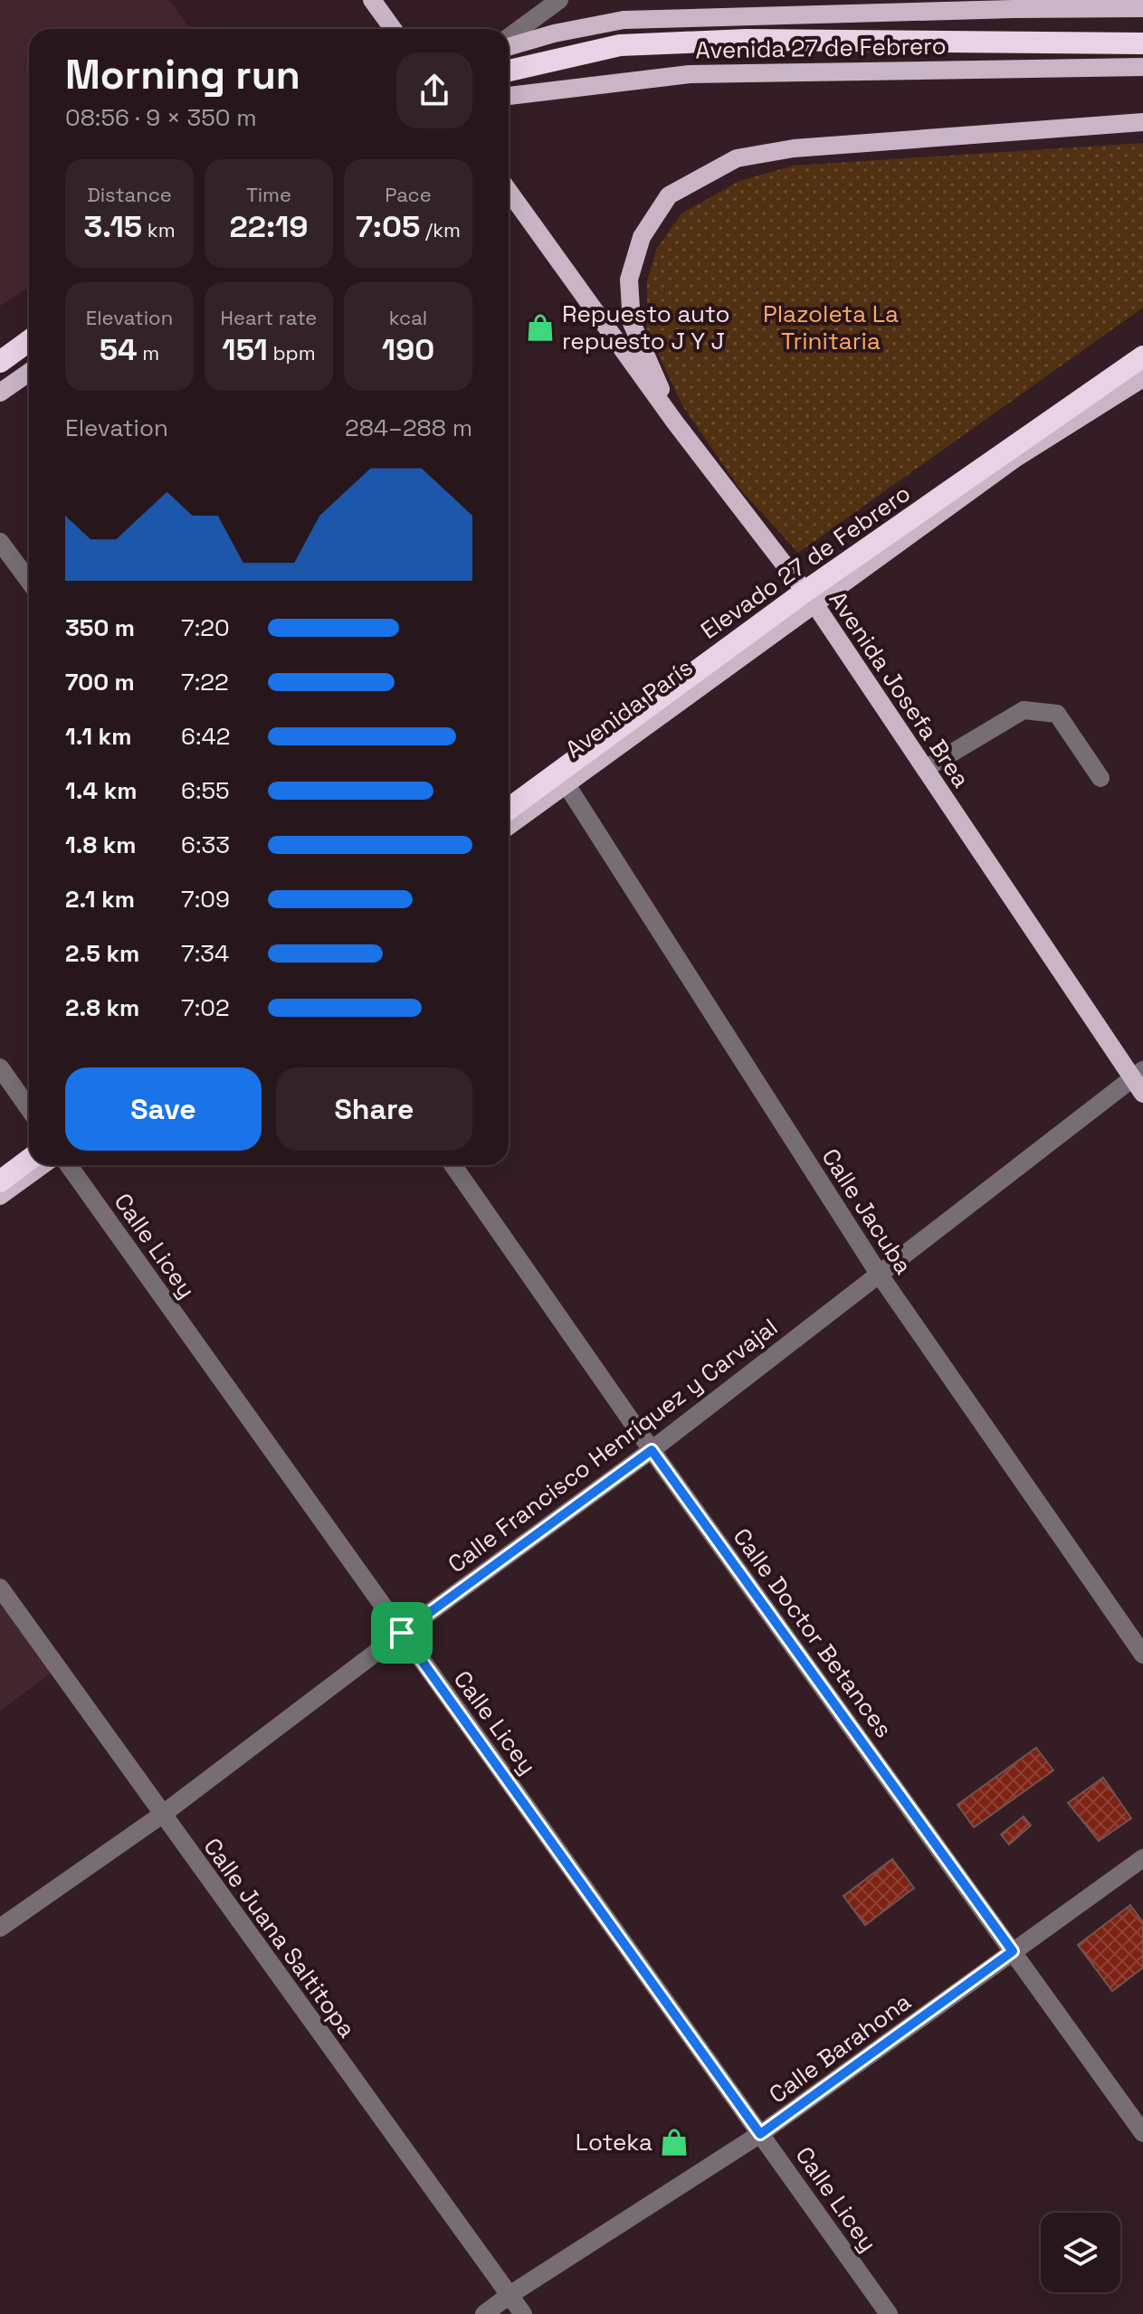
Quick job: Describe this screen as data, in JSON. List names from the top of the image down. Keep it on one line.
{"streets":{"highway":["Elevado 27 de Febrero"],"main road":["Avenida 27 de Febrero","Avenida Josefa Brea","Avenida París"],"street":["Calle Jacuba","Calle Licey","Calle Francisco Henríquez y Carvajal","Calle Doctor Betances","Calle Juana Saltitopa","Calle Barahona"]},"crossings":[["Avenida Josefa Brea","Avenida París"],["Avenida Josefa Brea","Calle Francisco Henríquez y Carvajal"],["Avenida París","Calle Jacuba"],["Calle Jacuba","Calle Francisco Henríquez y Carvajal"],["Calle Licey","Calle Francisco Henríquez y Carvajal"],["Calle Licey","Calle Barahona"],["Calle Francisco Henríquez y Carvajal","Calle Doctor Betances"],["Calle Francisco Henríquez y Carvajal","Calle Juana Saltitopa"],["Calle Doctor Betances","Calle Barahona"],["Calle Juana Saltitopa","Calle Barahona"]],"parks":["Plazoleta La Trinitaria"],"places":{"shop":["Repuesto auto repuesto J Y J","Loteka"]},"page":{"heading":["Morning run","08:56 · 9 × 350 m"],"stats":[["Distance","3.15 km"],["Time","22:19"],["Pace","7:05 /km"],["Elevation","54 m"],["Heart rate","151 bpm"],["kcal","190"]],"chart":["Elevation","284–288 m"],"list":[{"name":"350 m","note":"7:20"},{"name":"700 m","note":"7:22"},{"name":"1.1 km","note":"6:42"},{"name":"1.4 km","note":"6:55"},{"name":"1.8 km","note":"6:33"},{"name":"2.1 km","note":"7:09"},{"name":"2.5 km","note":"7:34"},{"name":"2.8 km","note":"7:02"}],"buttons":["Save","Share"]}}
